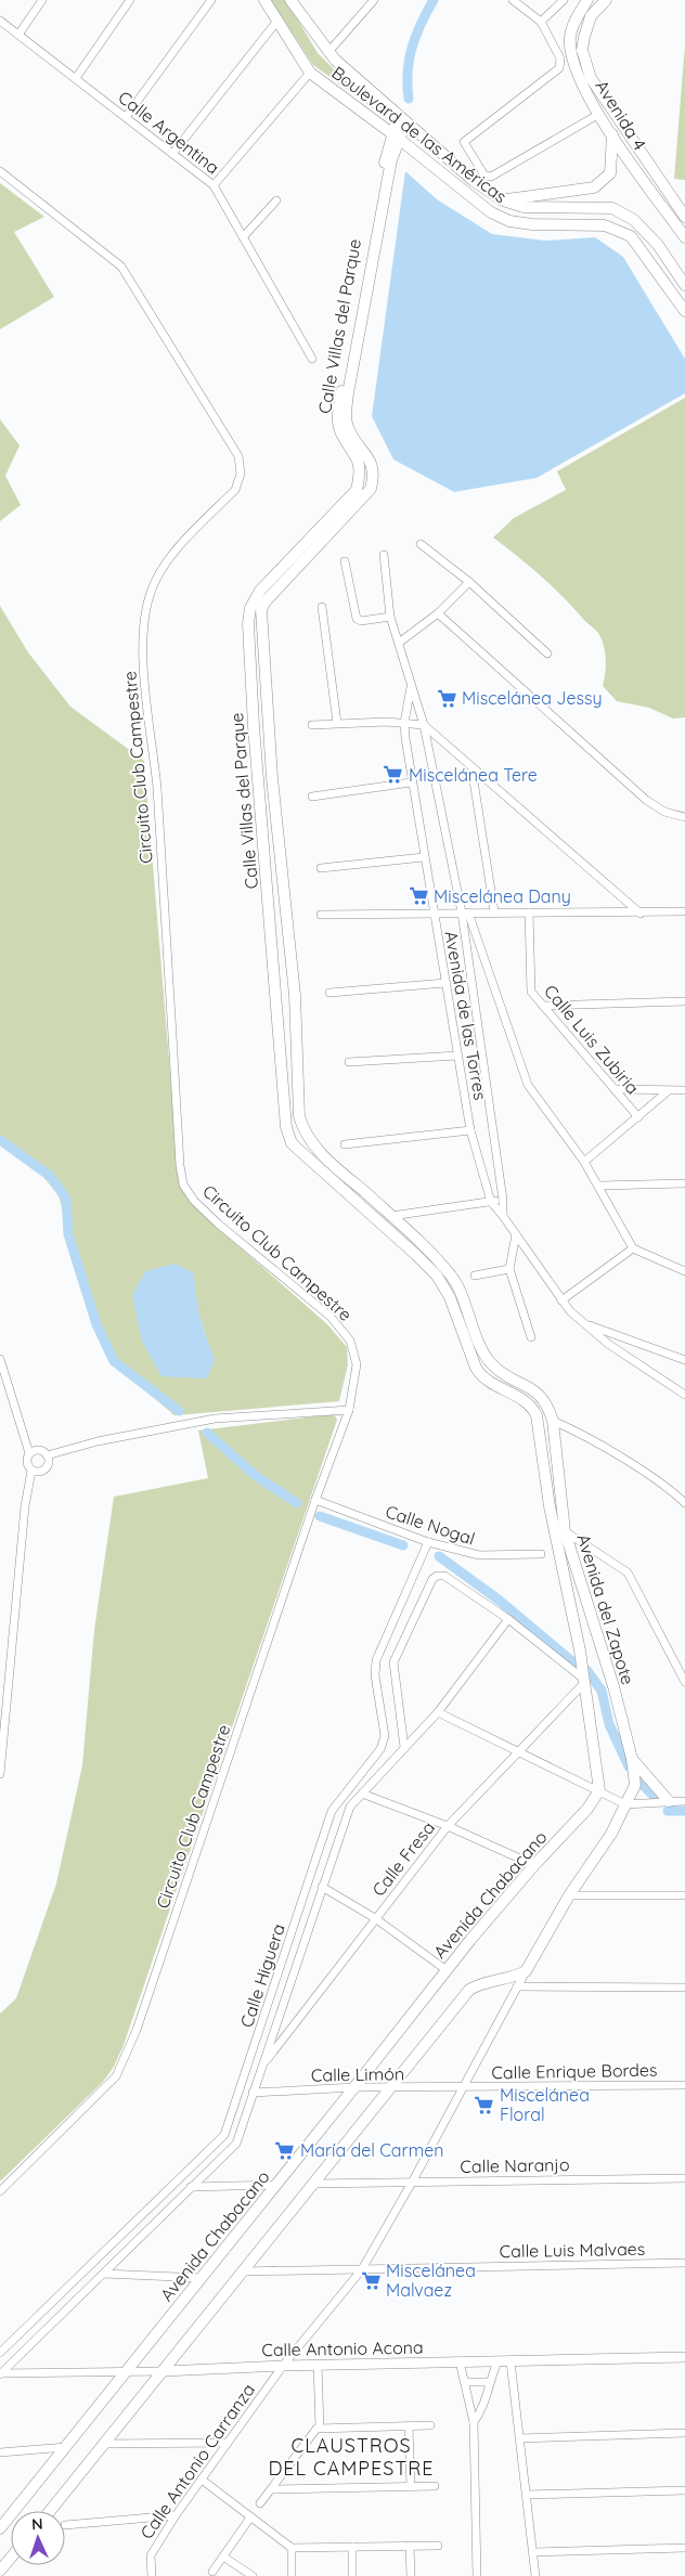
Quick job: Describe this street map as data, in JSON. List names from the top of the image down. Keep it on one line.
{"streets":{"main road":["Avenida 4","Boulevard de las Américas","Calle Villas del Parque","Avenida del Zapote","Avenida Chabacano"],"street":["Calle Argentina","Circuito Club Campestre","Avenida de las Torres","Calle Luis Zubiria","Calle Nogal","Calle Fresa","Calle Higuera","Calle Enrique Bordes","Calle Limón","Calle Naranjo","Calle Luis Malvaes","Calle Antonio Acona","Calle Antonio Carranza"]},"crossings":[["Boulevard de las Américas","Calle Villas del Parque"],["Calle Villas del Parque","Avenida del Zapote"],["Circuito Club Campestre","Calle Nogal"],["Calle Nogal","Calle Higuera"],["Avenida del Zapote","Calle Fresa"],["Avenida del Zapote","Avenida Chabacano"],["Calle Fresa","Calle Higuera"],["Avenida Chabacano","Calle Limón"],["Avenida Chabacano","Calle Antonio Acona"],["Calle Higuera","Calle Limón"],["Calle Higuera","Calle Antonio Acona"],["Calle Enrique Bordes","Calle Limón"],["Calle Enrique Bordes","Calle Antonio Carranza"],["Calle Limón","Calle Antonio Carranza"],["Calle Naranjo","Calle Antonio Carranza"],["Calle Luis Malvaes","Calle Antonio Carranza"],["Calle Antonio Acona","Calle Antonio Carranza"]],"districts":["CLAUSTROS DEL CAMPESTRE"],"places":{"supermarket":["Miscelánea Jessy","Miscelánea Tere","Miscelánea Dany","Miscelánea Floral","María del Carmen","Miscelánea Malvaez"]},"north":"top"}
